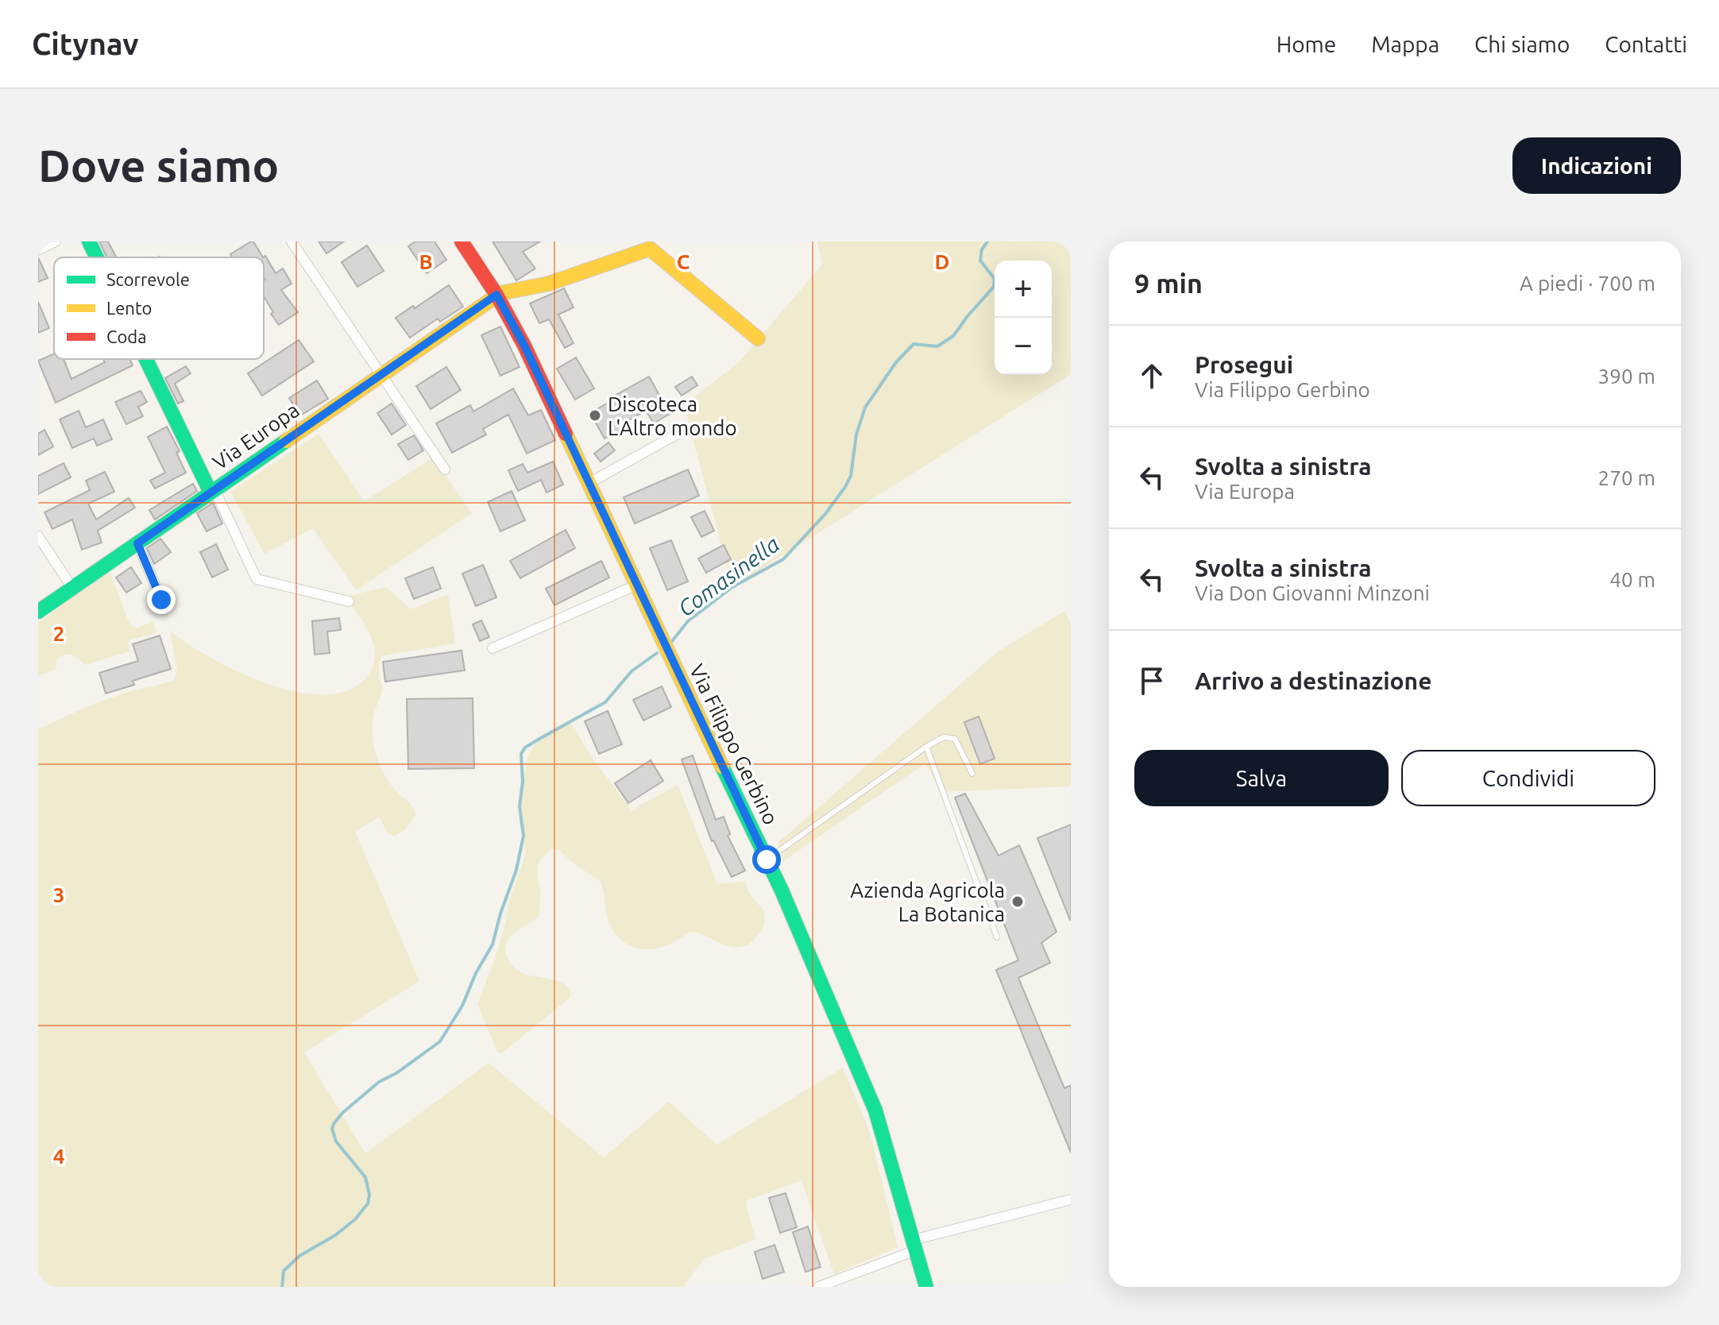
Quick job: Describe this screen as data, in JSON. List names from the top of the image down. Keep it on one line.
{"streets":{"street":["Via Europa","Via Filippo Gerbino"]},"crossings":[["Via Europa","Via Filippo Gerbino"]],"water":["Comasinella"],"places":["Discoteca L'Altro mondo","Azienda Agricola La Botanica"],"legend":["Scorrevole","Lento","Coda"],"page":{"header":"Citynav","nav":["Home","Mappa","Chi siamo","Contatti"],"buttons":["Indicazioni",["Salva","Condividi"]],"title":"Dove siamo","heading":["9 min","A piedi · 700 m"],"map_buttons":["+","−"],"list":[["Prosegui","Via Filippo Gerbino","390 m"],["Svolta a sinistra","Via Europa","270 m"],["Svolta a sinistra","Via Don Giovanni Minzoni","40 m"],"Arrivo a destinazione"]},"grid":{"columns":["B","C","D"],"rows":["2","3","4"]}}
